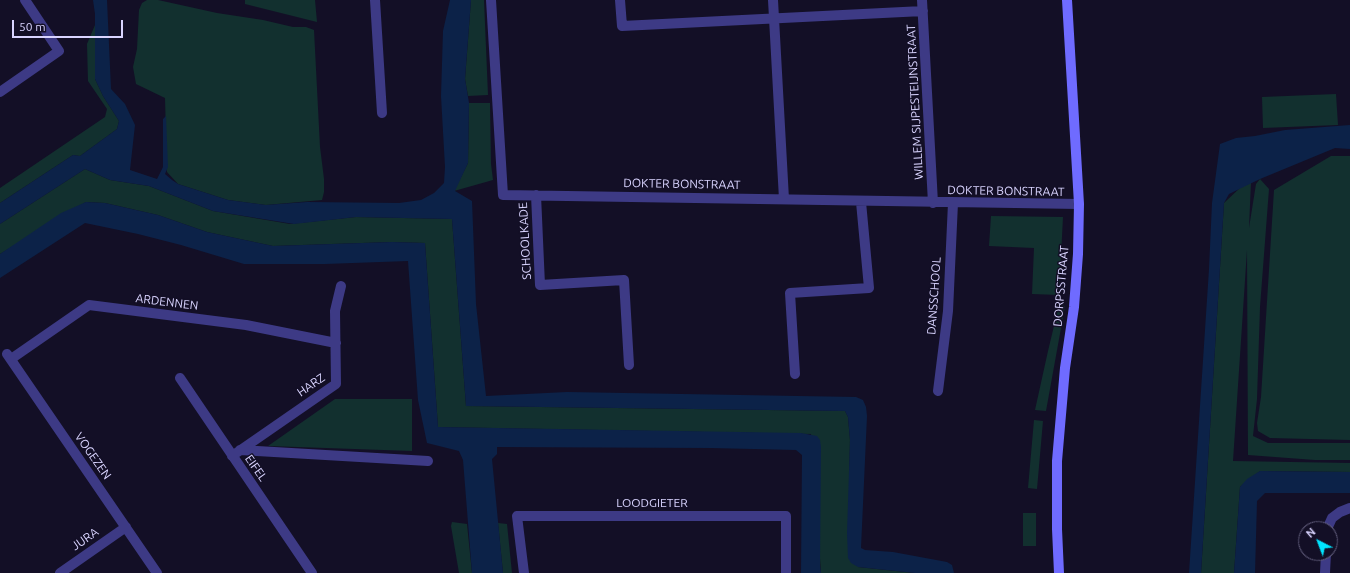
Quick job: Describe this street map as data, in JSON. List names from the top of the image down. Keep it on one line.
{"streets":{"street":["WILLEM SIJPESTEIJNSTRAAT","DOKTER BONSTRAAT","SCHOOLKADE","DORPSSTRAAT","DANSSCHOOL","ARDENNEN","HARZ","VOGEZEN","EIFEL","LOODGIETER","JURA"]},"crossings":[["WILLEM SIJPESTEIJNSTRAAT","DOKTER BONSTRAAT"],["DOKTER BONSTRAAT","SCHOOLKADE"],["DOKTER BONSTRAAT","DORPSSTRAAT"],["DOKTER BONSTRAAT","DANSSCHOOL"],["ARDENNEN","HARZ"],["ARDENNEN","VOGEZEN"],["HARZ","EIFEL"],["VOGEZEN","JURA"]],"scale_bar":"50 m","north":"top left"}
